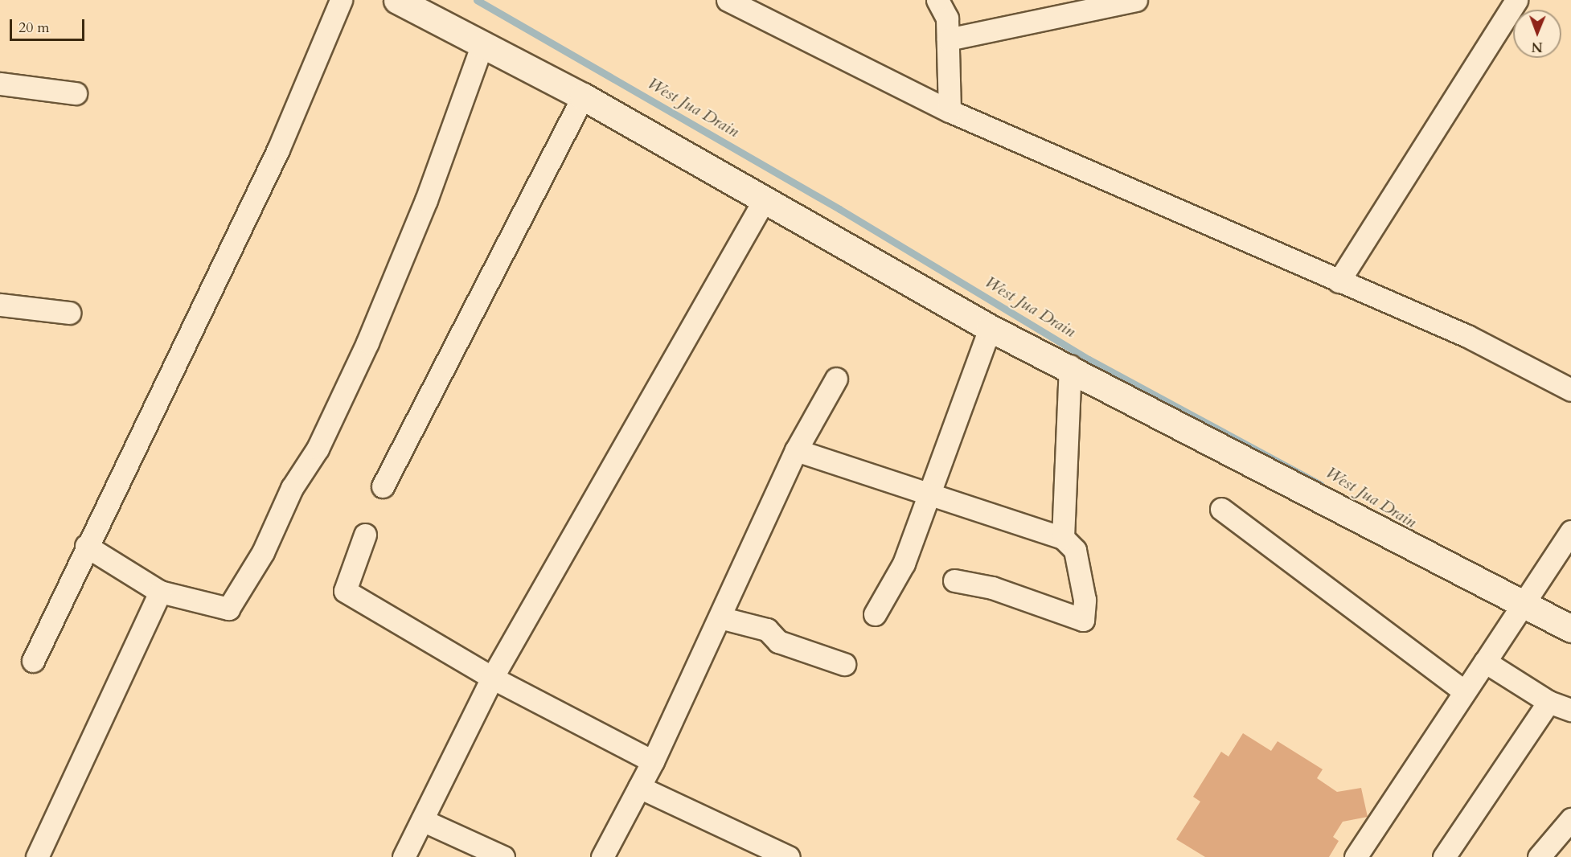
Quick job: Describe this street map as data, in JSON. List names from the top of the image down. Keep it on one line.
{"water":["West Jua Drain"],"scale_bar":"20 m","north":"bottom"}
